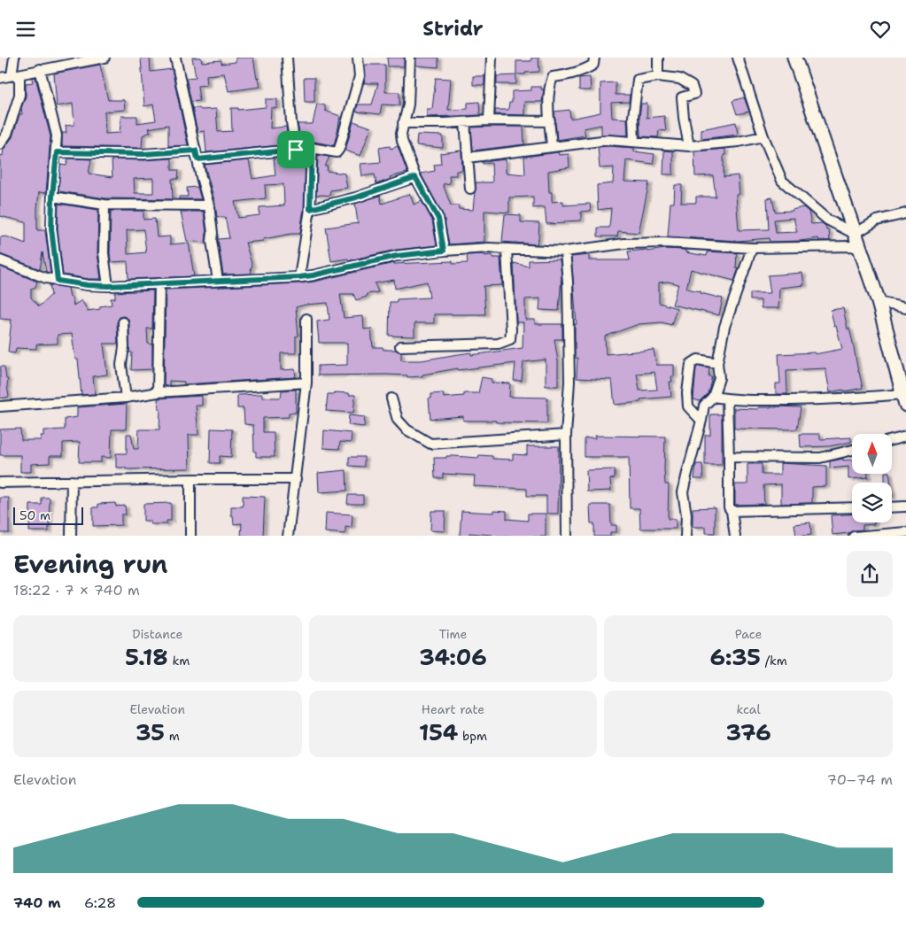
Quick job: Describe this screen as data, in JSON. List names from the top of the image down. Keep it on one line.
{"scale_bar":"50 m","north":"top","page":{"header":"Stridr","scale":"50 m","heading":["Evening run","18:22 · 7 × 740 m"],"stats":[["Distance","5.18 km"],["Time","34:06"],["Pace","6:35 /km"],["Elevation","35 m"],["Heart rate","154 bpm"],["kcal","376"]],"chart":["Elevation","70–74 m"],"list":[{"name":"740 m","note":"6:28"}]}}
